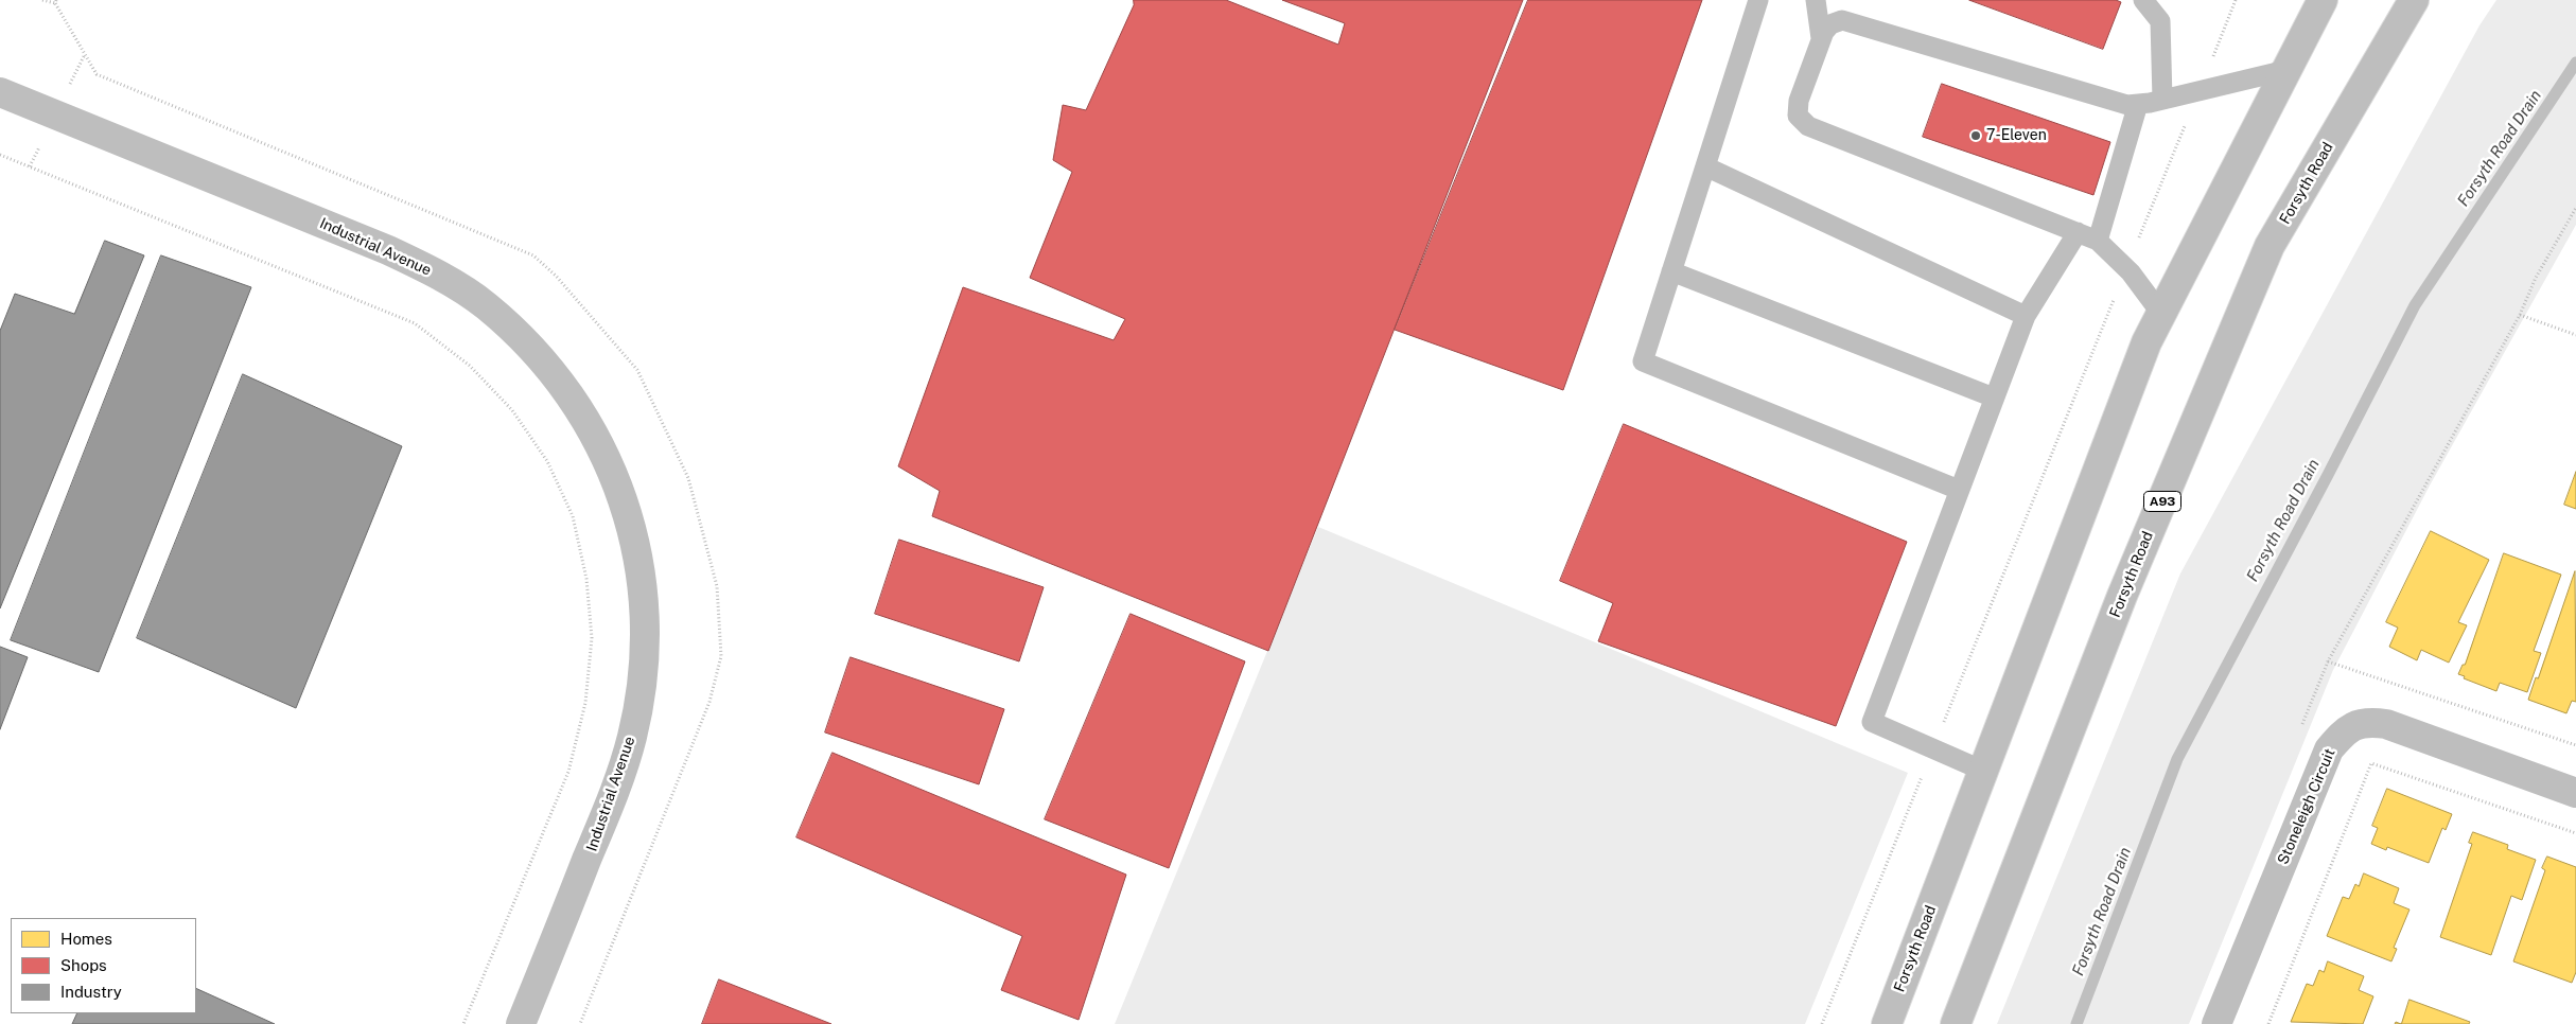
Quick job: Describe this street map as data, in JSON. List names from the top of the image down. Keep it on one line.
{"streets":{"main road":["Forsyth Road","Industrial Avenue","A93","Stoneleigh Circuit"]},"water":["Forsyth Road Drain"],"places":["7-Eleven"],"legend":["Homes","Shops","Industry"]}
